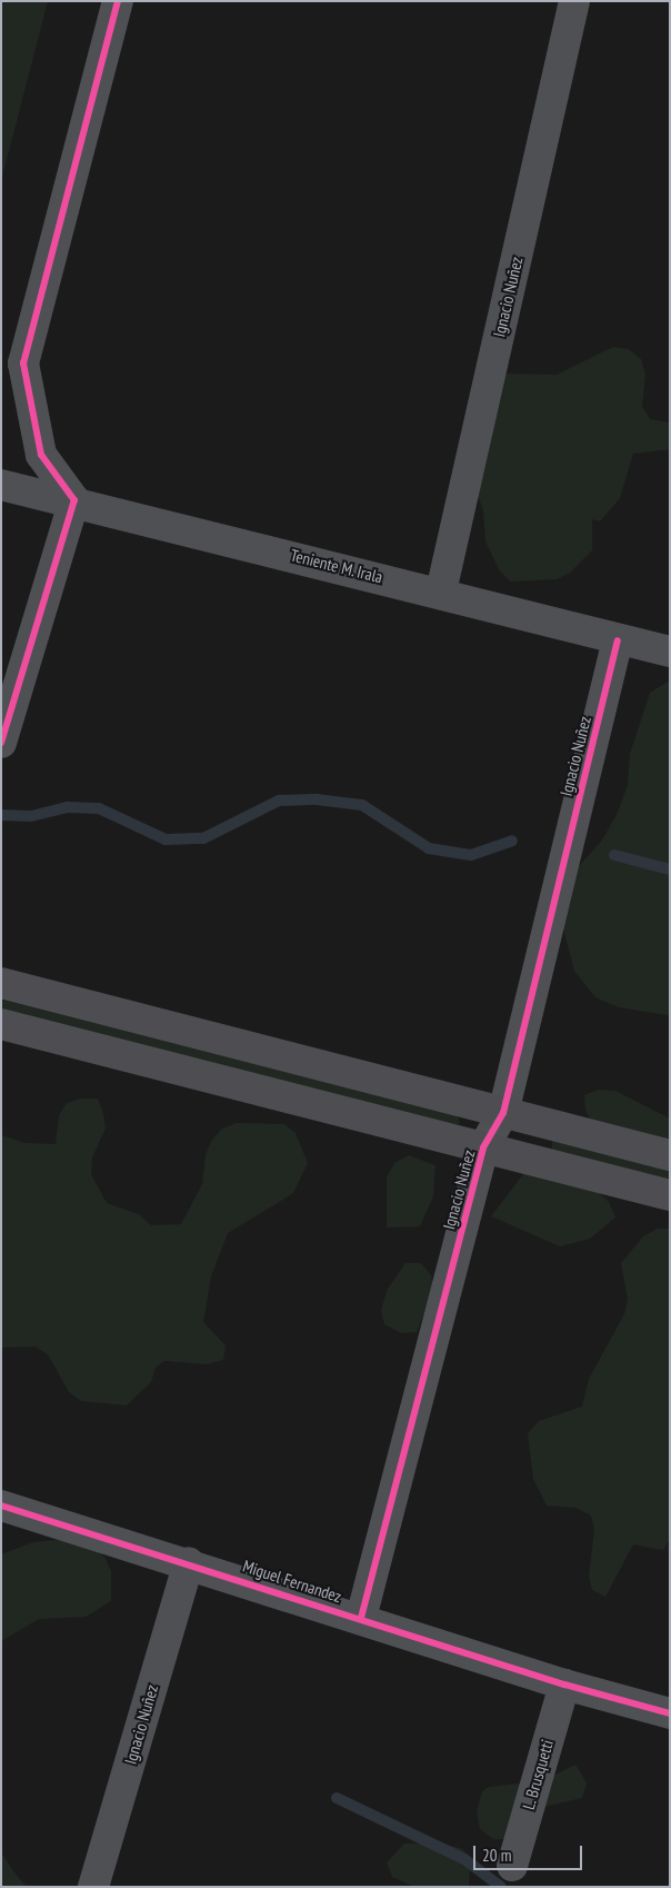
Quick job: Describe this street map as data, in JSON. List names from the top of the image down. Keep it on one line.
{"streets":{"street":["Ignacio Nuñez","Teniente M. Irala","Miguel Fernandez","L. Brusquetti"]},"crossings":[["Ignacio Nuñez","Teniente M. Irala"],["Ignacio Nuñez","Miguel Fernandez"],["Miguel Fernandez","L. Brusquetti"]],"scale_bar":"20 m"}
